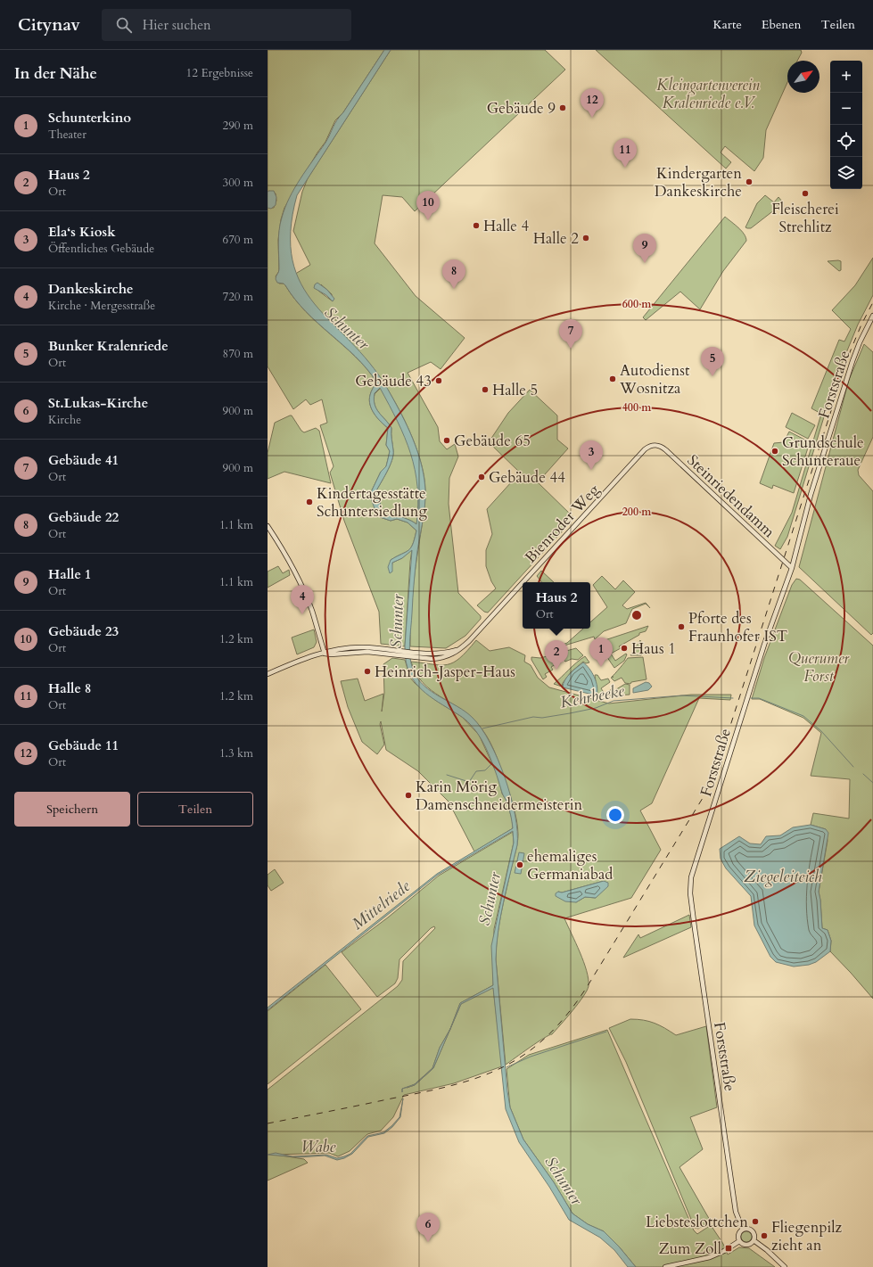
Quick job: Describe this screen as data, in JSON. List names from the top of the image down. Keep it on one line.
{"streets":{"main road":["Forststraße","Steinriedendamm","Bienroder Weg"]},"crossings":[["Forststraße","Steinriedendamm"],["Steinriedendamm","Bienroder Weg"]],"water":["Schunter","Kehrbeeke","Ziegeleiteich","Mittelriede","Wabe"],"parks":["Kleingartenverein Kralenriede e.V.","Querumer Forst"],"places":{"other":["Gebäude 9","Kindergarten Dankeskirche","Fleischerei Strehlitz","Halle 4","Halle 2","Autodienst Wosnitza","Gebäude 43","Halle 5","Gebäude 65","Grundschule Schunteraue","Gebäude 44","Kindertagesstätte Schuntersiedlung","Pforte des Fraunhofer IST","Haus 1","Heinrich-Jasper-Haus","Karin Mörig Damenschneidermeisterin","ehemaliges Germaniabad","Liebsteslottchen","Fliegenpilz zieht an"],"transit":["Zum Zoll"]},"north":"top right","page":{"header":"Citynav","search":"Hier suchen","nav":["Karte","Ebenen","Teilen"],"heading":["In der Nähe","12 Ergebnisse"],"map_buttons":["+","−"],"pins":["12","11","10","9","8","7","5","3","4","1","2","6"],"list":[{"mark":"1","name":"Schunterkino","note":"Theater","value":"290 m"},{"mark":"2","name":"Haus 2","note":"Ort","value":"300 m"},{"mark":"3","name":"Ela‘s Kiosk","note":"Öffentliches Gebäude","value":"670 m"},{"mark":"4","name":"Dankeskirche","note":"Kirche · Mergesstraße","value":"720 m"},{"mark":"5","name":"Bunker Kralenriede","note":"Ort","value":"870 m"},{"mark":"6","name":"St.Lukas-Kirche","note":"Kirche","value":"900 m"},{"mark":"7","name":"Gebäude 41","note":"Ort","value":"900 m"},{"mark":"8","name":"Gebäude 22","note":"Ort","value":"1.1 km"},{"mark":"9","name":"Halle 1","note":"Ort","value":"1.1 km"},{"mark":"10","name":"Gebäude 23","note":"Ort","value":"1.2 km"},{"mark":"11","name":"Halle 8","note":"Ort","value":"1.2 km"},{"mark":"12","name":"Gebäude 11","note":"Ort","value":"1.3 km"}],"popup":["Haus 2","Ort"],"buttons":["Speichern","Teilen"]},"rings":["600 m","400 m","200 m"]}
